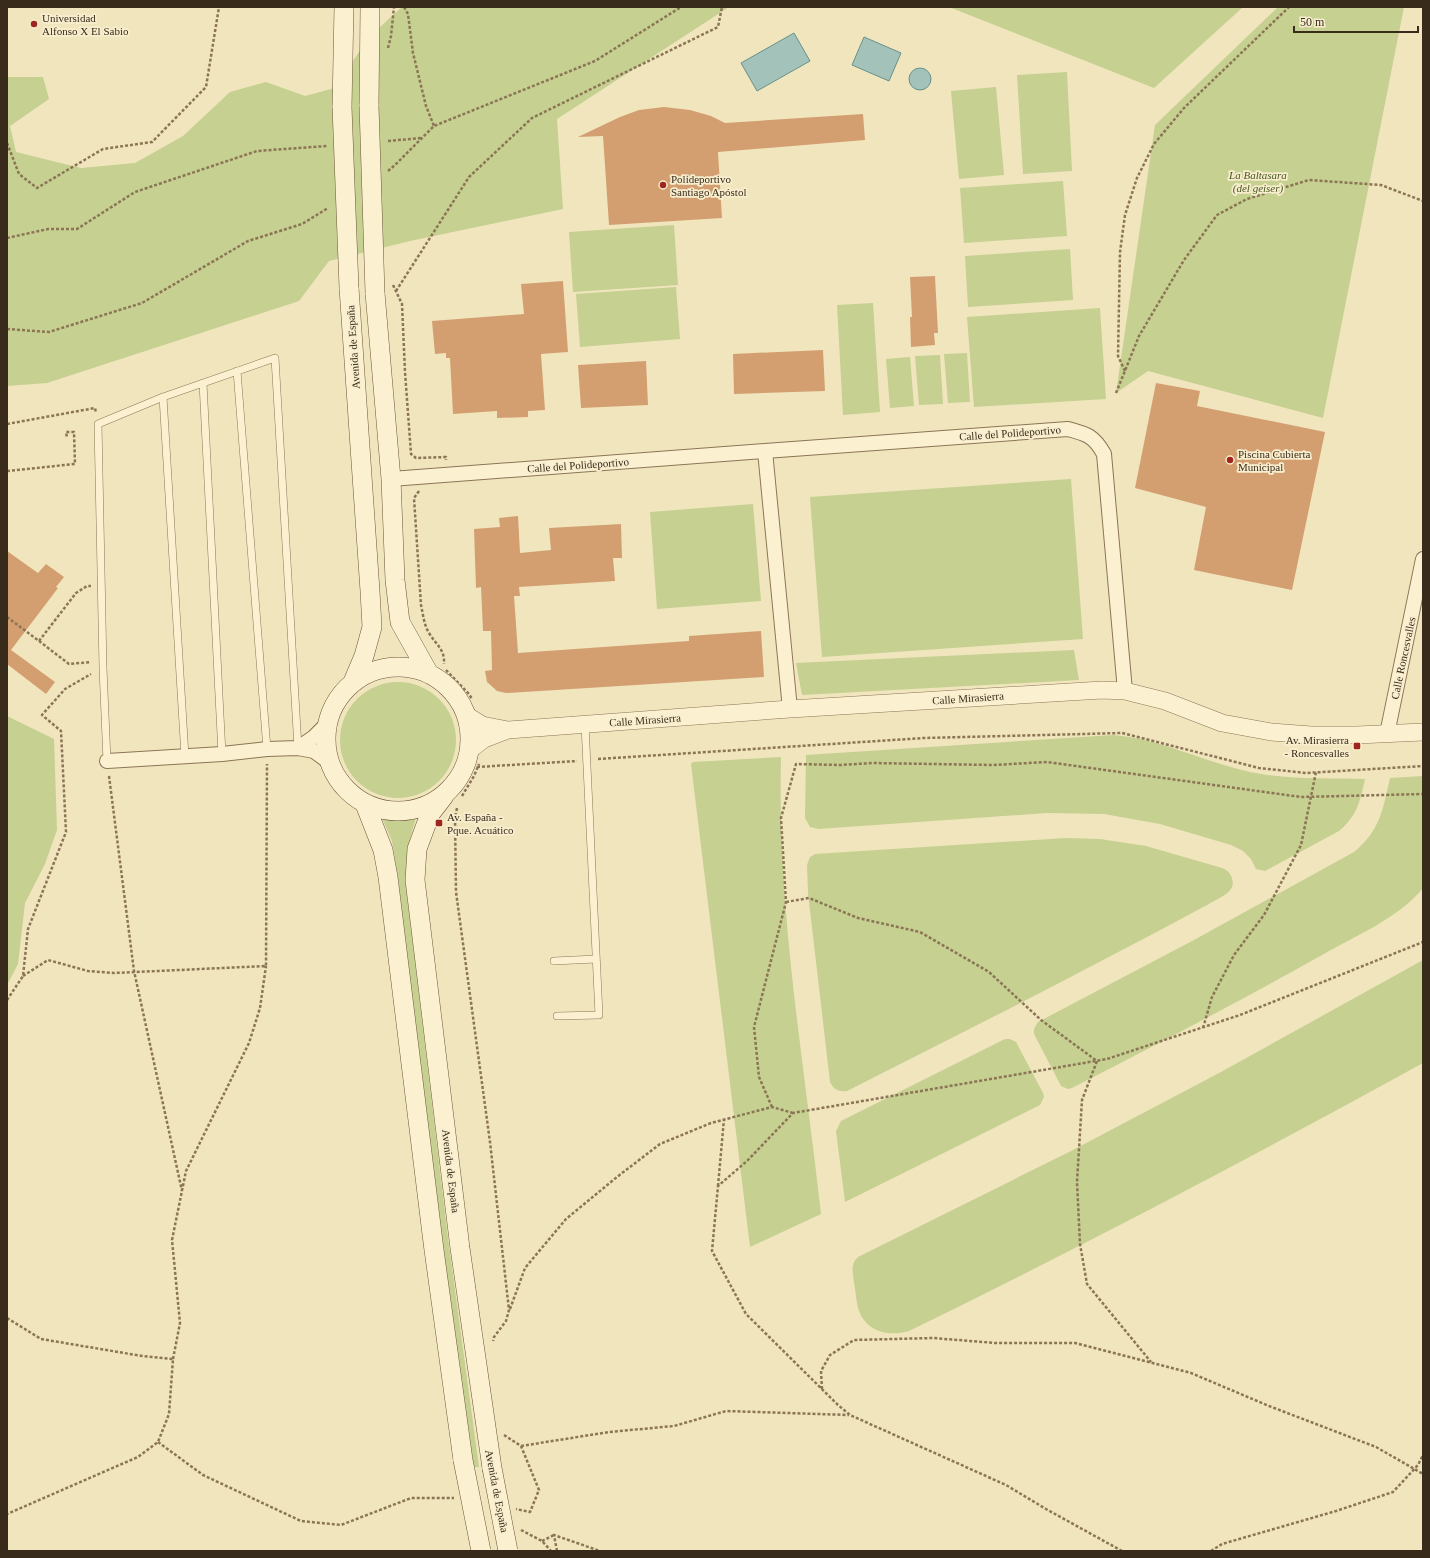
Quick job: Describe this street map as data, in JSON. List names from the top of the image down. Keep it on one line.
{"streets":{"main road":["Avenida de España"],"street":["Calle del Polideportivo","Calle Roncesvalles","Calle Mirasierra"]},"crossings":[["Avenida de España","Calle Mirasierra"],["Calle del Polideportivo","Calle Mirasierra"],["Calle Roncesvalles","Calle Mirasierra"]],"parks":["La Baltasara (del geiser)"],"places":{"other":["Universidad Alfonso X El Sabio","Polideportivo Santiago Apóstol","Piscina Cubierta Municipal"],"transit":["Av. Mirasierra - Roncesvalles","Av. España - Pque. Acuático"]},"scale_bar":"50 m"}
